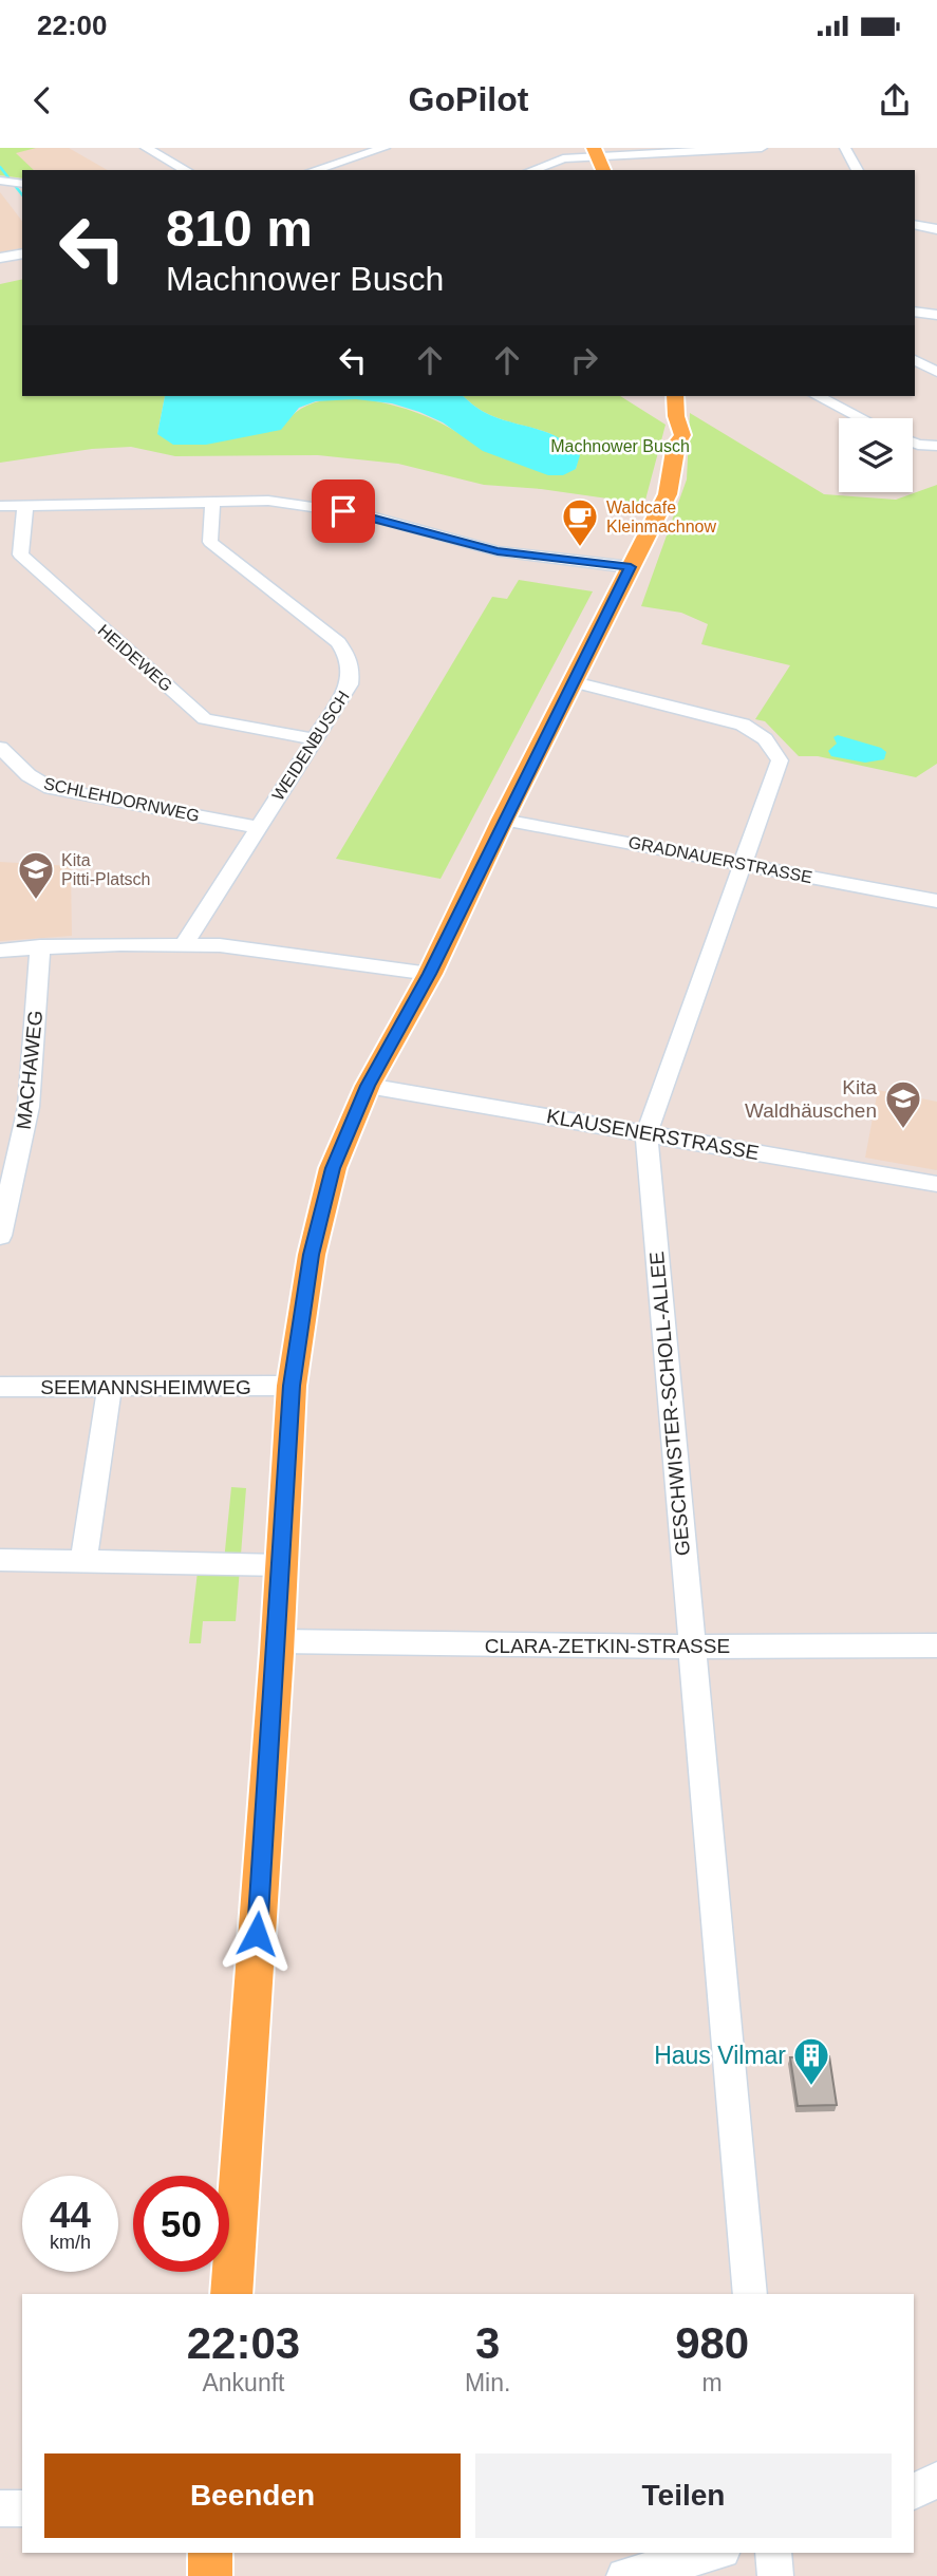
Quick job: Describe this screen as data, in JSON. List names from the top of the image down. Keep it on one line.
{"streets":{"street":["HEIDEWEG","WEIDENBUSCH","SCHLEHDORNWEG","GRADNAUERSTRASSE","MACHAWEG","KLAUSENERSTRASSE","SEEMANNSHEIMWEG","GESCHWISTER-SCHOLL-ALLEE","CLARA-ZETKIN-STRASSE"]},"crossings":[["HEIDEWEG","WEIDENBUSCH"],["WEIDENBUSCH","SCHLEHDORNWEG"],["GRADNAUERSTRASSE","GESCHWISTER-SCHOLL-ALLEE"],["KLAUSENERSTRASSE","GESCHWISTER-SCHOLL-ALLEE"],["GESCHWISTER-SCHOLL-ALLEE","CLARA-ZETKIN-STRASSE"]],"parks":["Machnower Busch"],"places":{"cafe":["Waldcafe Kleinmachnow"],"school or university":["Kita Pitti-Platsch","Kita Waldhäuschen"],"building":["Haus Vilmar"]},"page":{"status":"22:00","header":"GoPilot","turn":["810 m","Machnower Busch"],"speed":"44 km/h","limit":"50","eta":["22:03","Ankunft","3","Min.","980","m"],"buttons":["Beenden","Teilen"]}}
